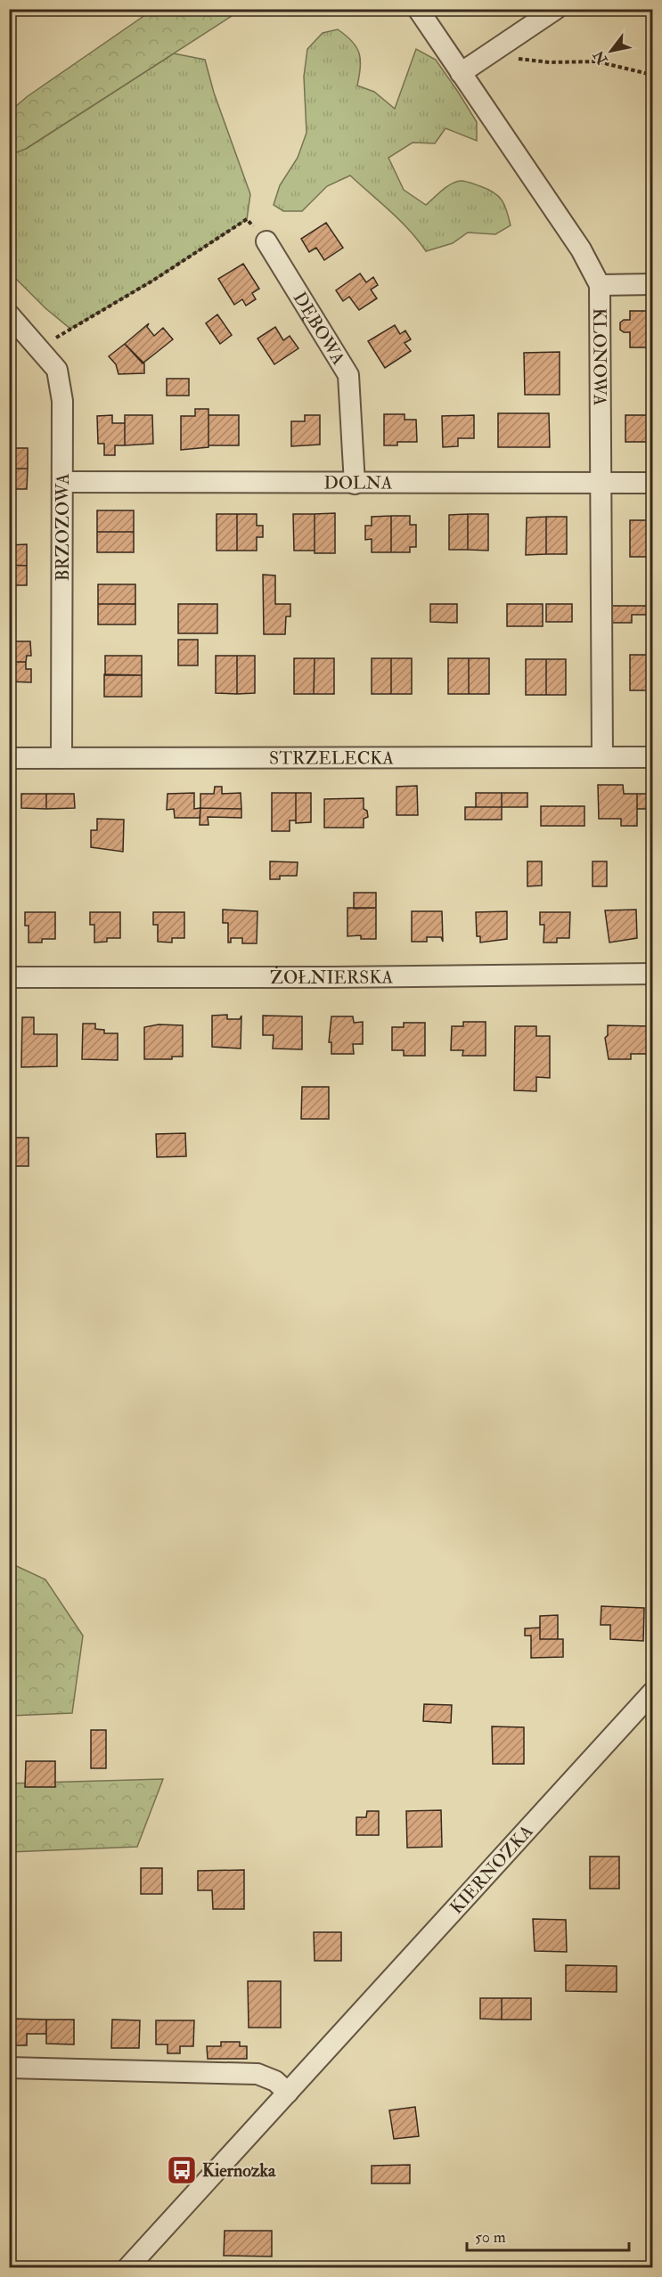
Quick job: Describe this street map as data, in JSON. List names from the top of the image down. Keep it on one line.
{"streets":{"street":["DĘBOWA","KLONOWA","DOLNA","BRZOZOWA","STRZELECKA","ŻOŁNIERSKA","KIERNOZKA"]},"crossings":[["DĘBOWA","DOLNA"],["KLONOWA","DOLNA"],["KLONOWA","STRZELECKA"],["DOLNA","BRZOZOWA"],["BRZOZOWA","STRZELECKA"]],"places":{"bus stop":["Kiernozka"]},"scale_bar":"50 m","north":"bottom left"}
